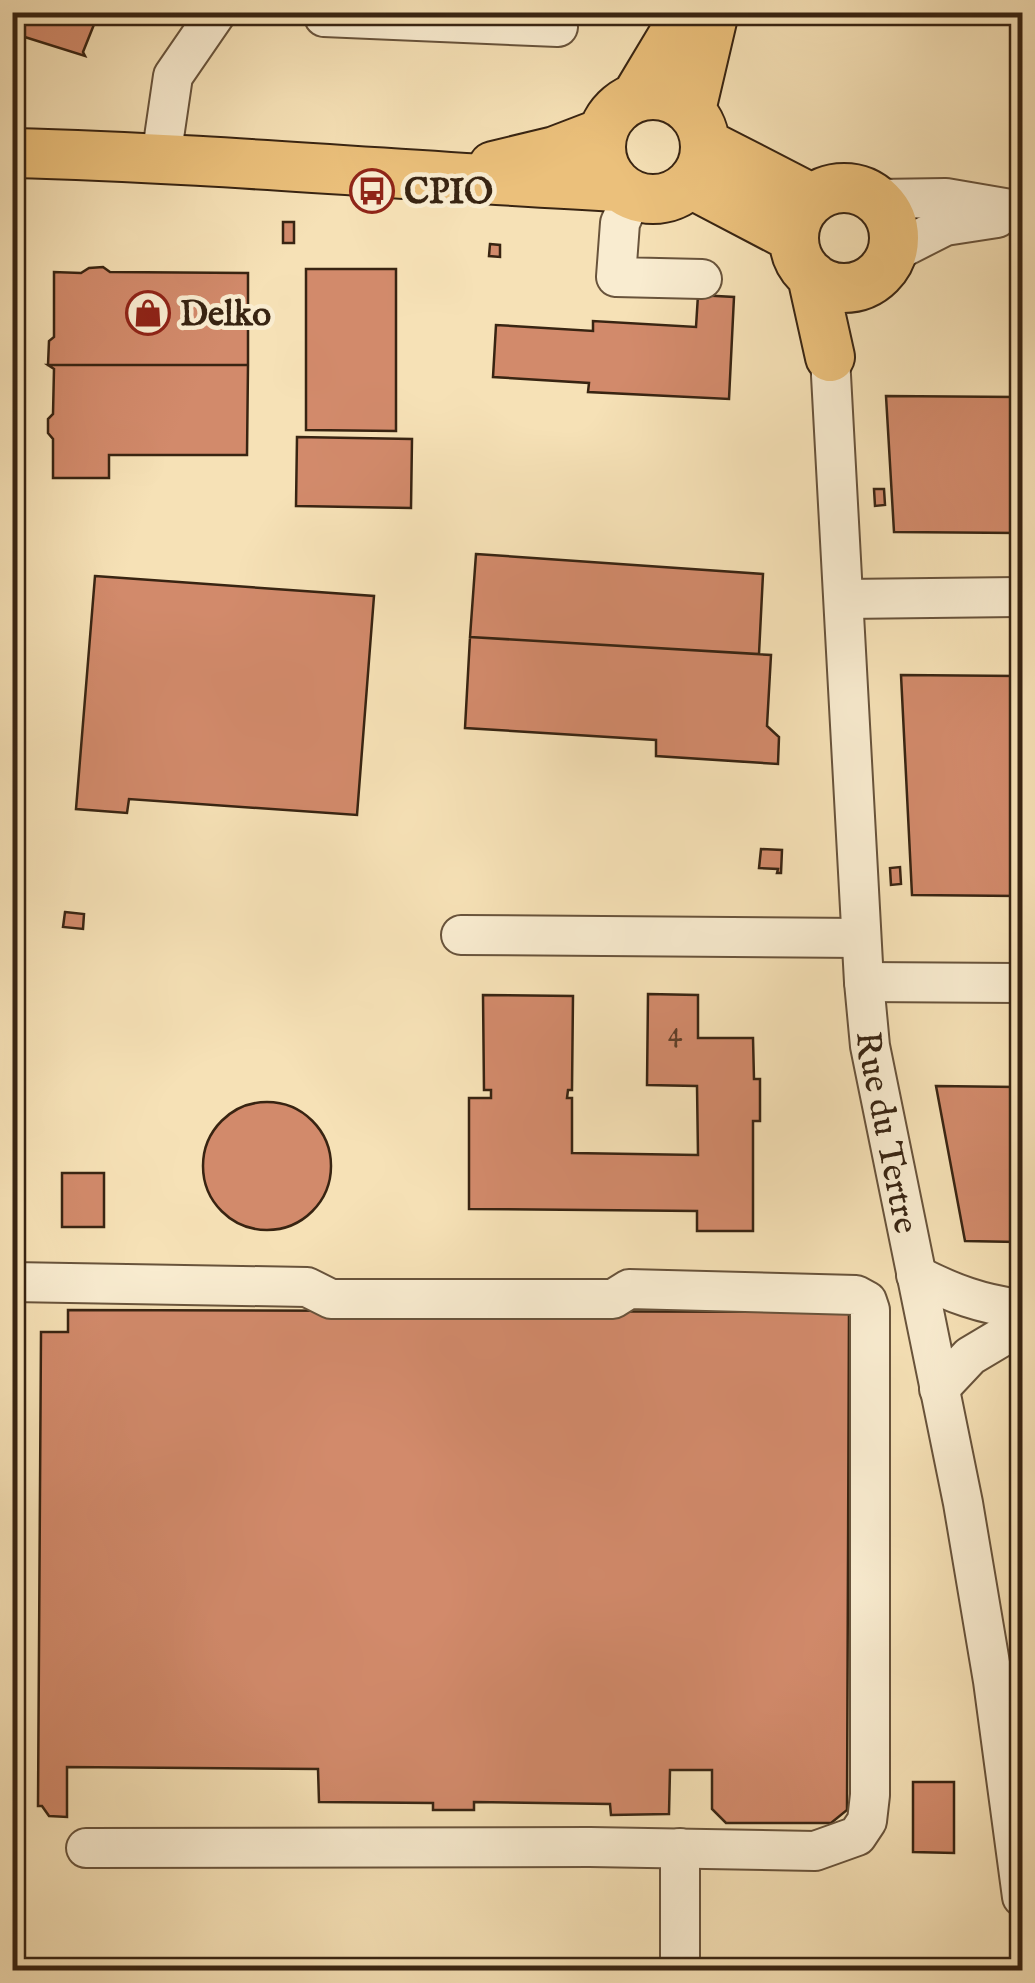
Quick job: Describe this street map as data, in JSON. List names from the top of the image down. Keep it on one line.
{"streets":{"street":["Rue du Tertre"]},"places":{"bus stop":["CPIO"],"shop":["Delko"]},"house_numbers":["4"]}
